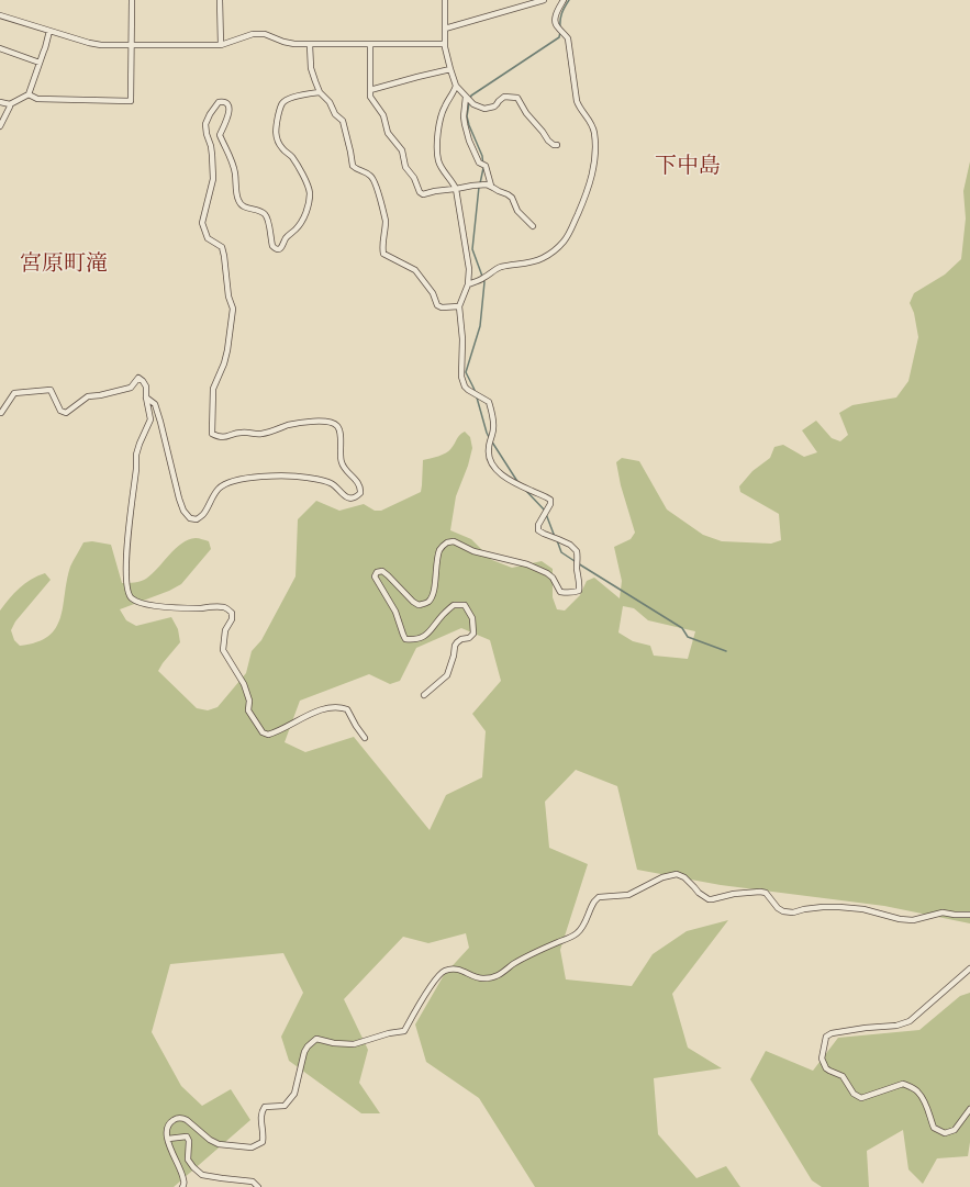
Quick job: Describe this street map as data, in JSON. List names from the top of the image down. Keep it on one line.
{"districts":["下中島","宮原町滝"]}
